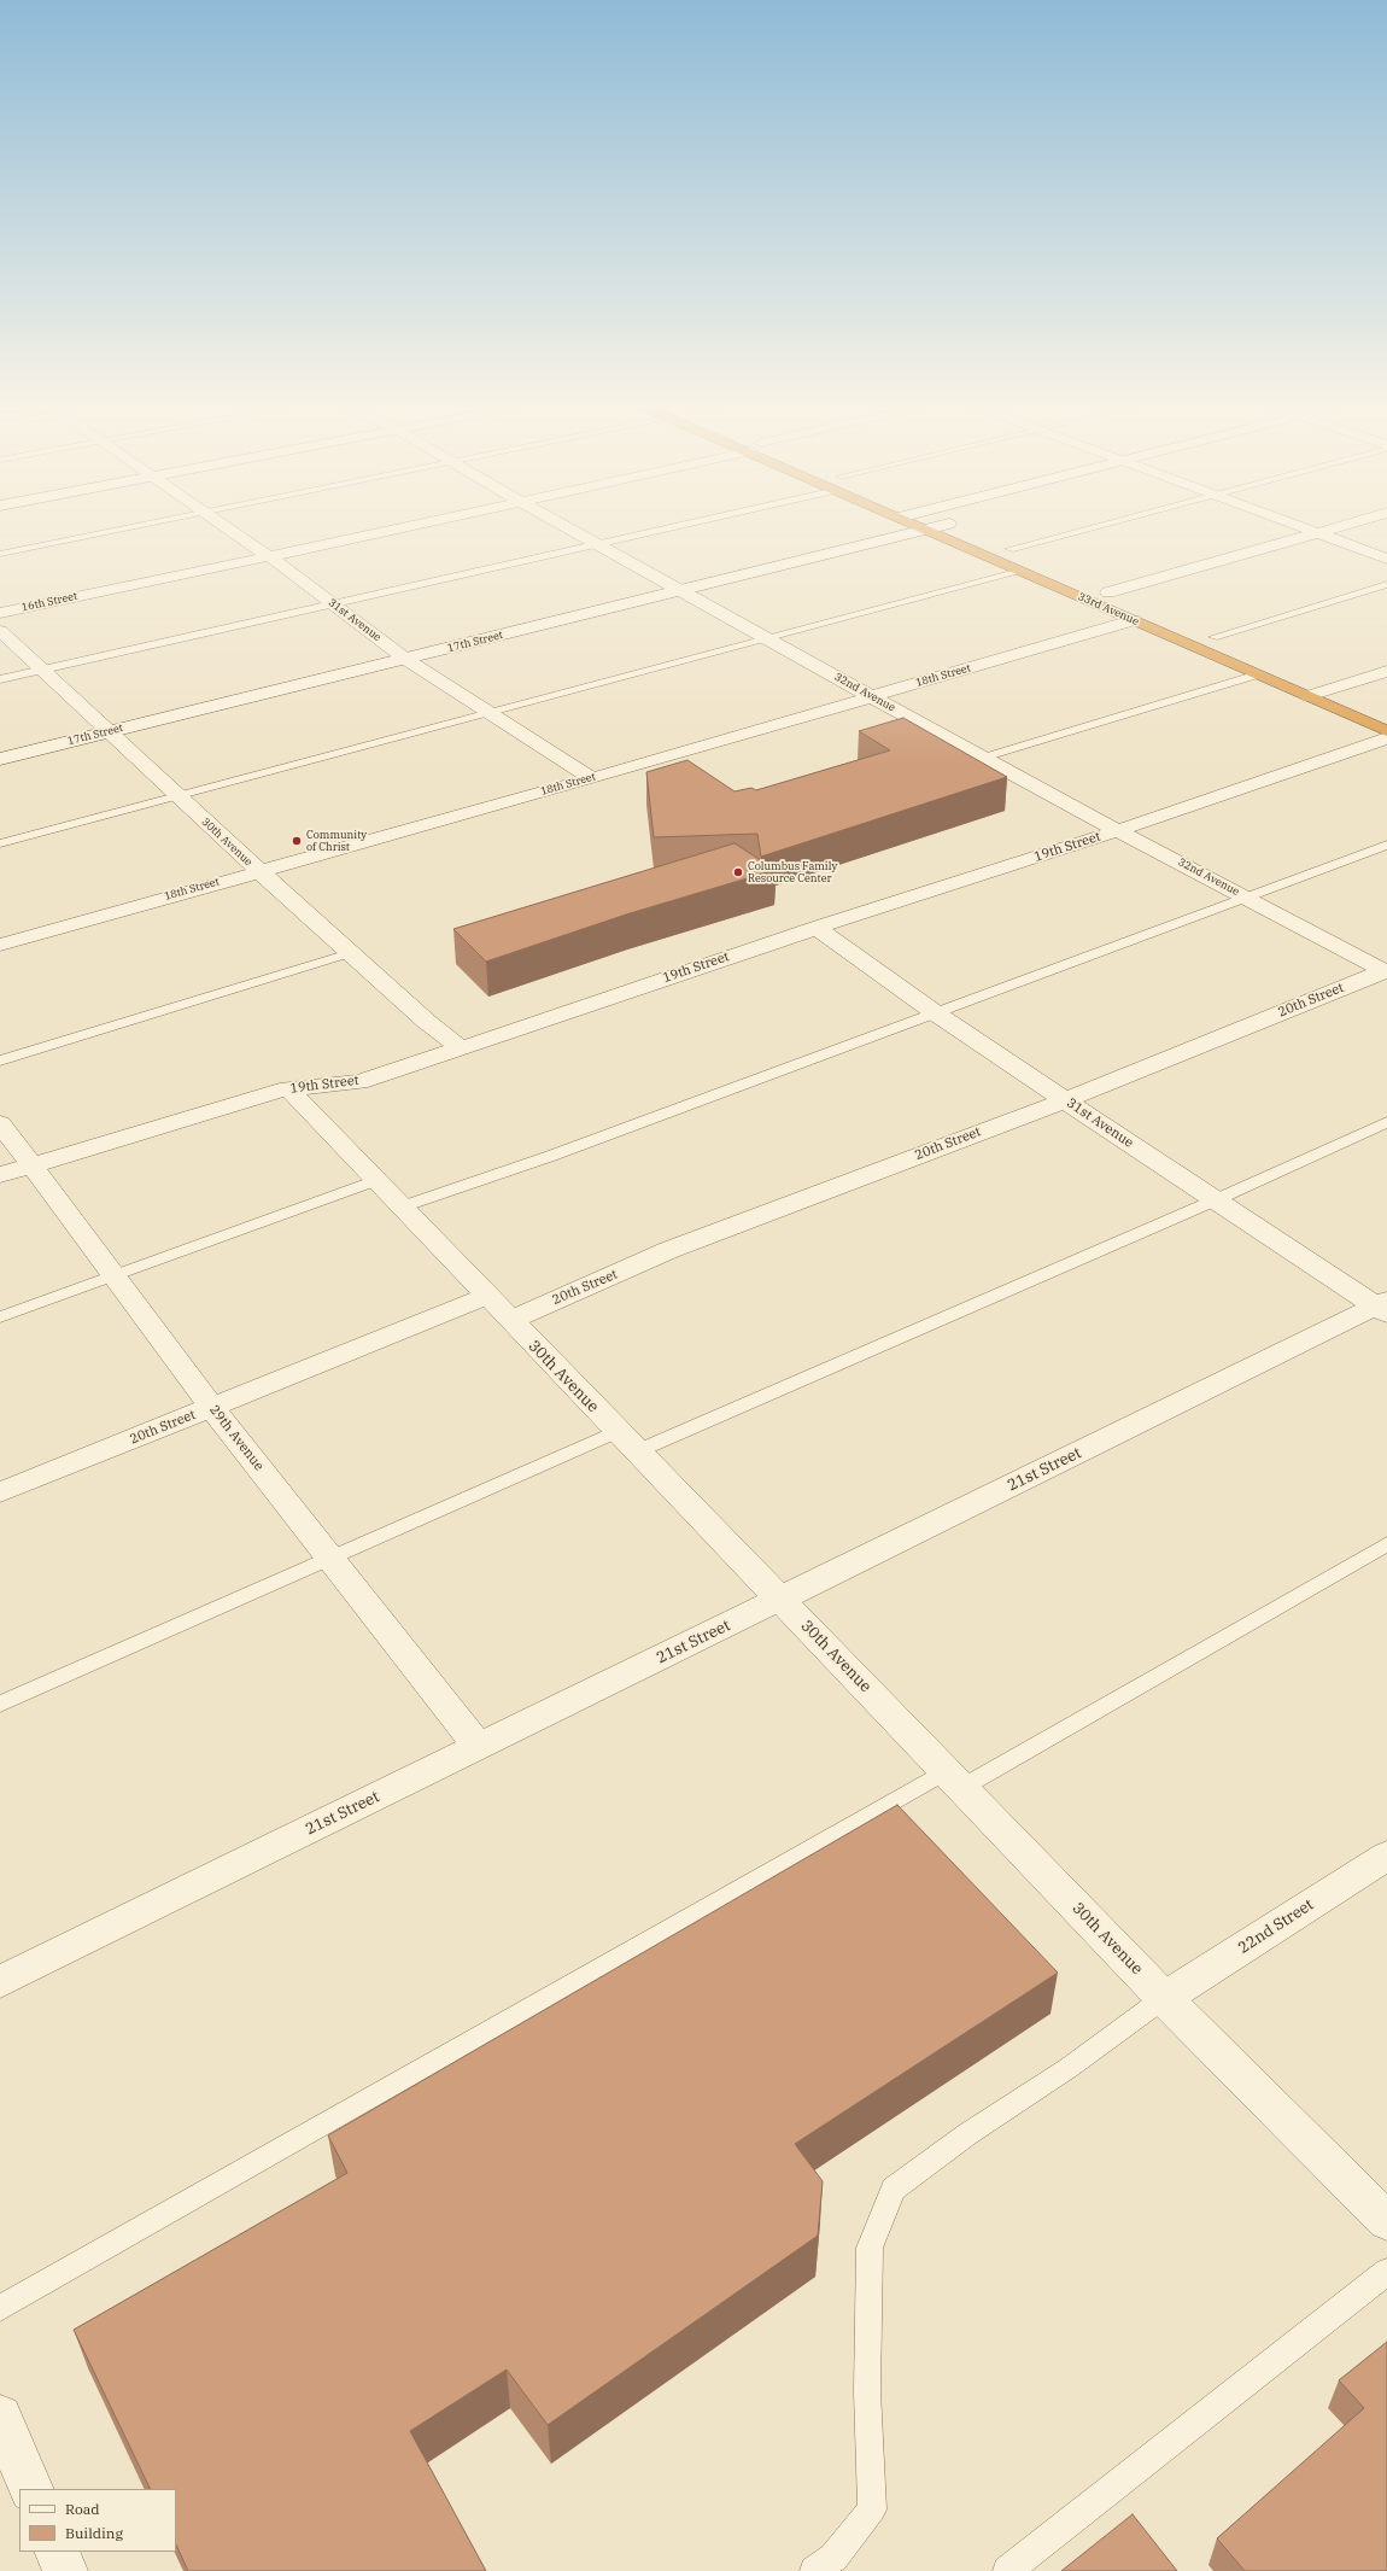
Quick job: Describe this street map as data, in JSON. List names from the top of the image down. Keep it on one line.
{"streets":{"highway":["33rd Avenue"],"street":["16th Street","31st Avenue","17th Street","18th Street","32nd Avenue","30th Avenue","19th Street","20th Street","29th Avenue","21st Street","22nd Street"]},"crossings":[["16th Street","31st Avenue"],["33rd Avenue","17th Street"],["33rd Avenue","18th Street"],["31st Avenue","17th Street"],["31st Avenue","18th Street"],["31st Avenue","19th Street"],["31st Avenue","20th Street"],["31st Avenue","21st Street"],["17th Street","32nd Avenue"],["17th Street","30th Avenue"],["18th Street","32nd Avenue"],["18th Street","30th Avenue"],["32nd Avenue","19th Street"],["32nd Avenue","20th Street"],["30th Avenue","19th Street"],["30th Avenue","20th Street"],["30th Avenue","21st Street"],["30th Avenue","22nd Street"],["19th Street","29th Avenue"],["20th Street","29th Avenue"],["29th Avenue","21st Street"]],"places":["Community of Christ","Columbus Family Resource Center"],"legend":["Road","Building"]}
